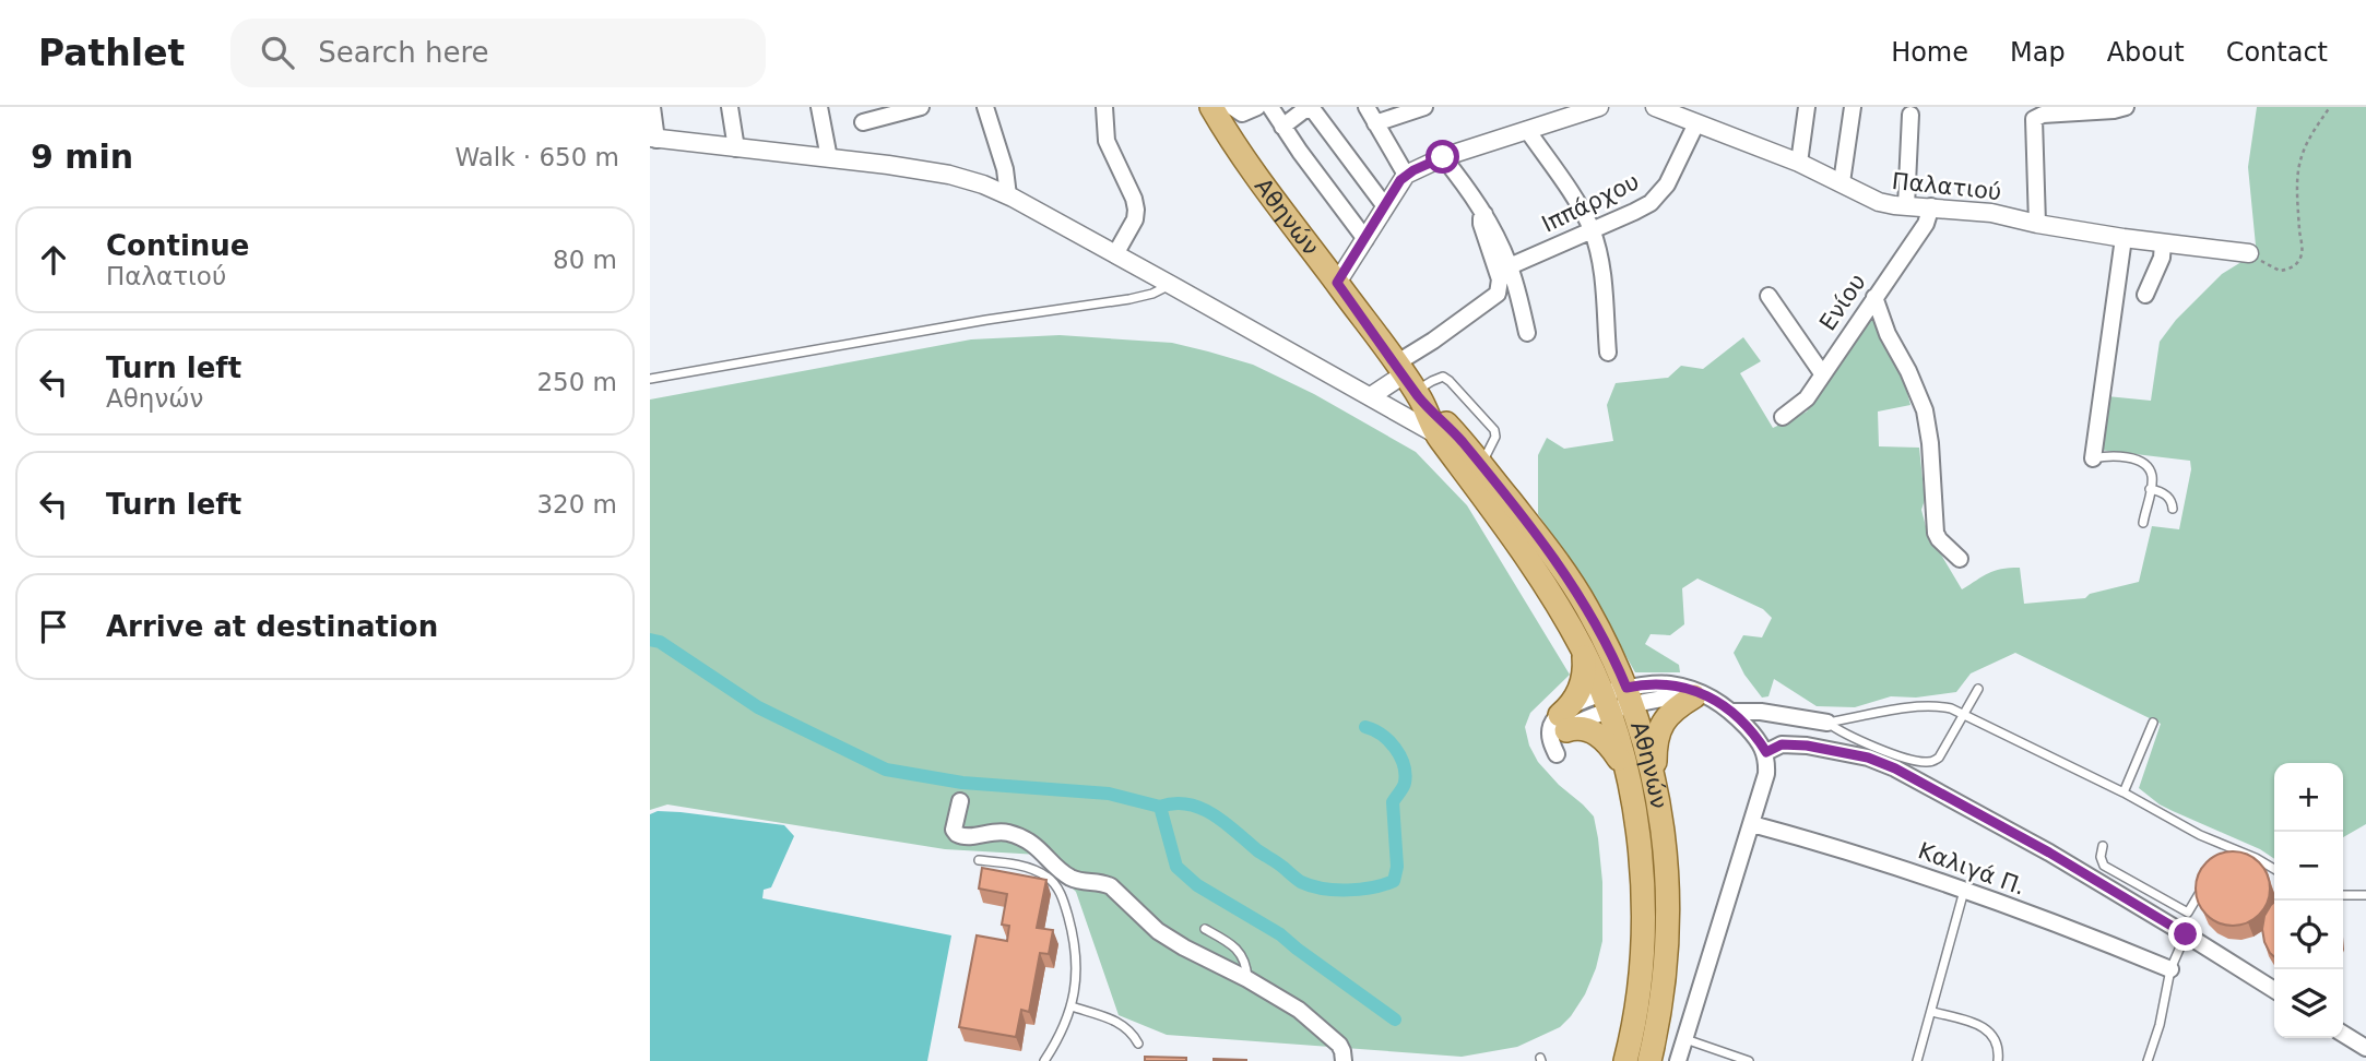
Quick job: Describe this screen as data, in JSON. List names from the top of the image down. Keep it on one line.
{"streets":{"main road":["Αθηνών"],"street":["Παλατιού","Ιππάρχου","Ενίου","Καλιγά Π."]},"crossings":[["Παλατιού","Ιππάρχου"],["Παλατιού","Ενίου"]],"page":{"header":"Pathlet","search":"Search here","nav":["Home","Map","About","Contact"],"heading":["9 min","Walk · 650 m"],"list":[["Continue","Παλατιού","80 m"],["Turn left","Αθηνών","250 m"],["Turn left","320 m"],"Arrive at destination"],"map_buttons":["+","−"]}}
